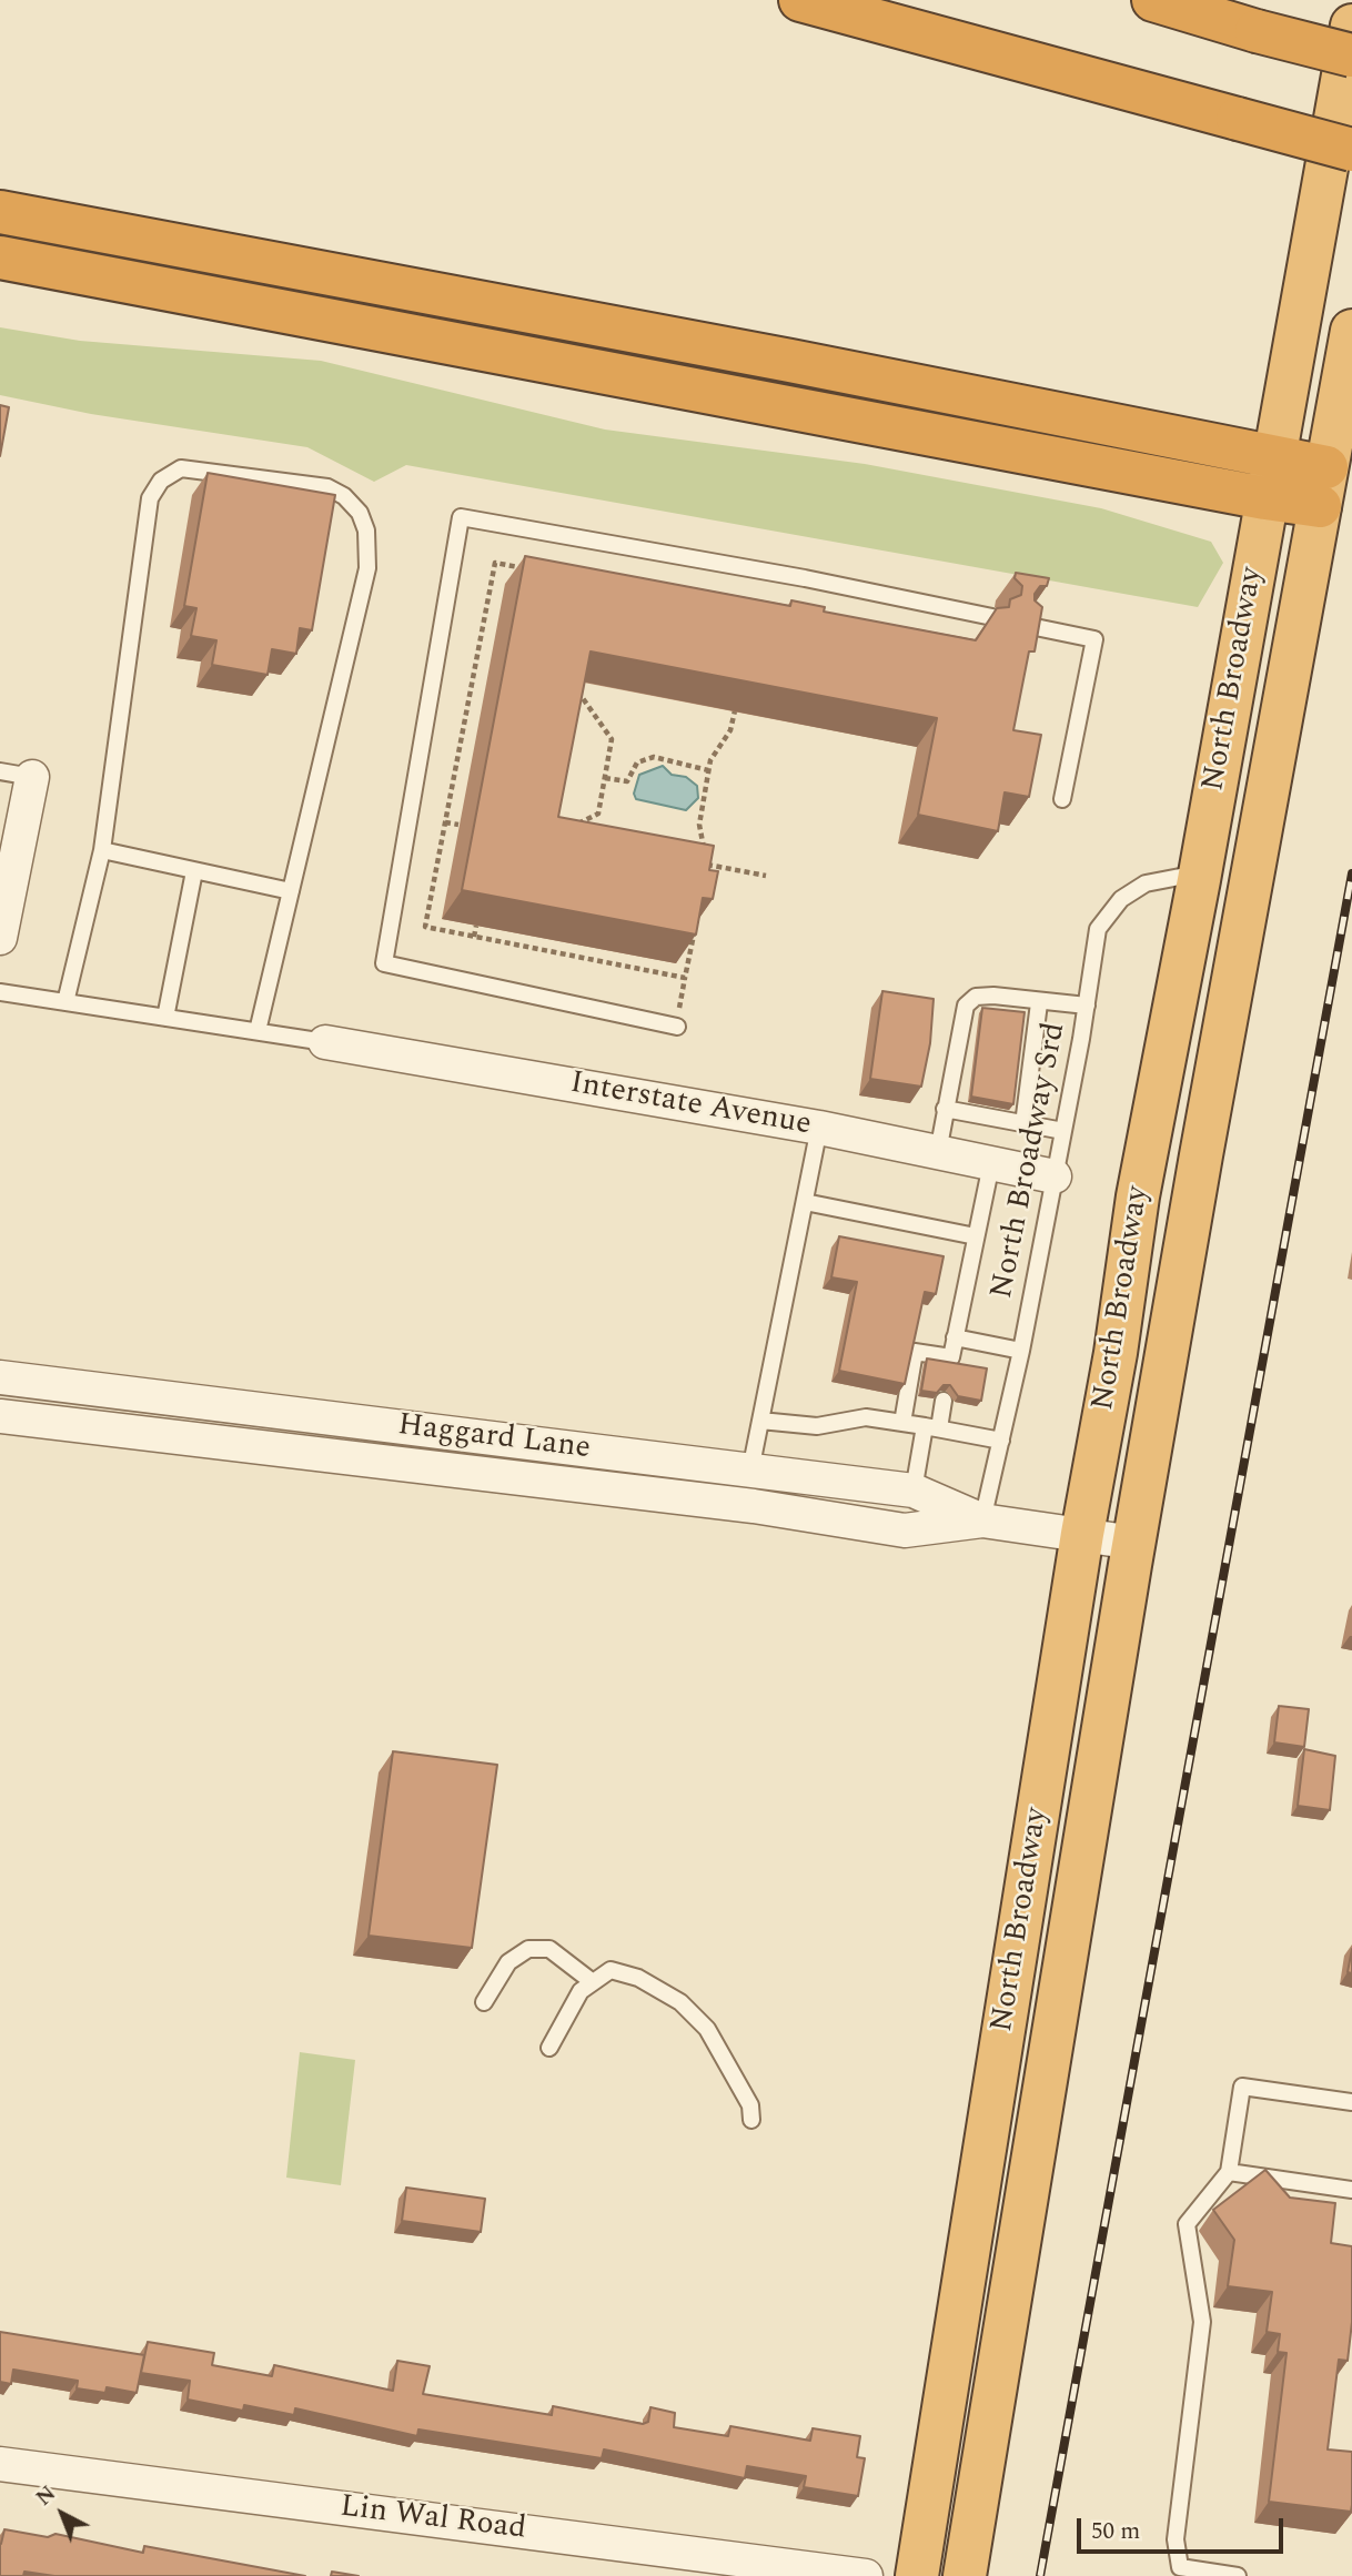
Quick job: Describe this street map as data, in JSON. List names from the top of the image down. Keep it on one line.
{"streets":{"highway":["North Broadway"],"street":["Interstate Avenue","Haggard Lane","Lin Wal Road"],"lane":["North Broadway Srd"]},"crossings":[["North Broadway","North Broadway Srd"],["North Broadway","Haggard Lane"],["Interstate Avenue","North Broadway Srd"],["North Broadway Srd","Haggard Lane"]],"scale_bar":"50 m","north":"top left"}
